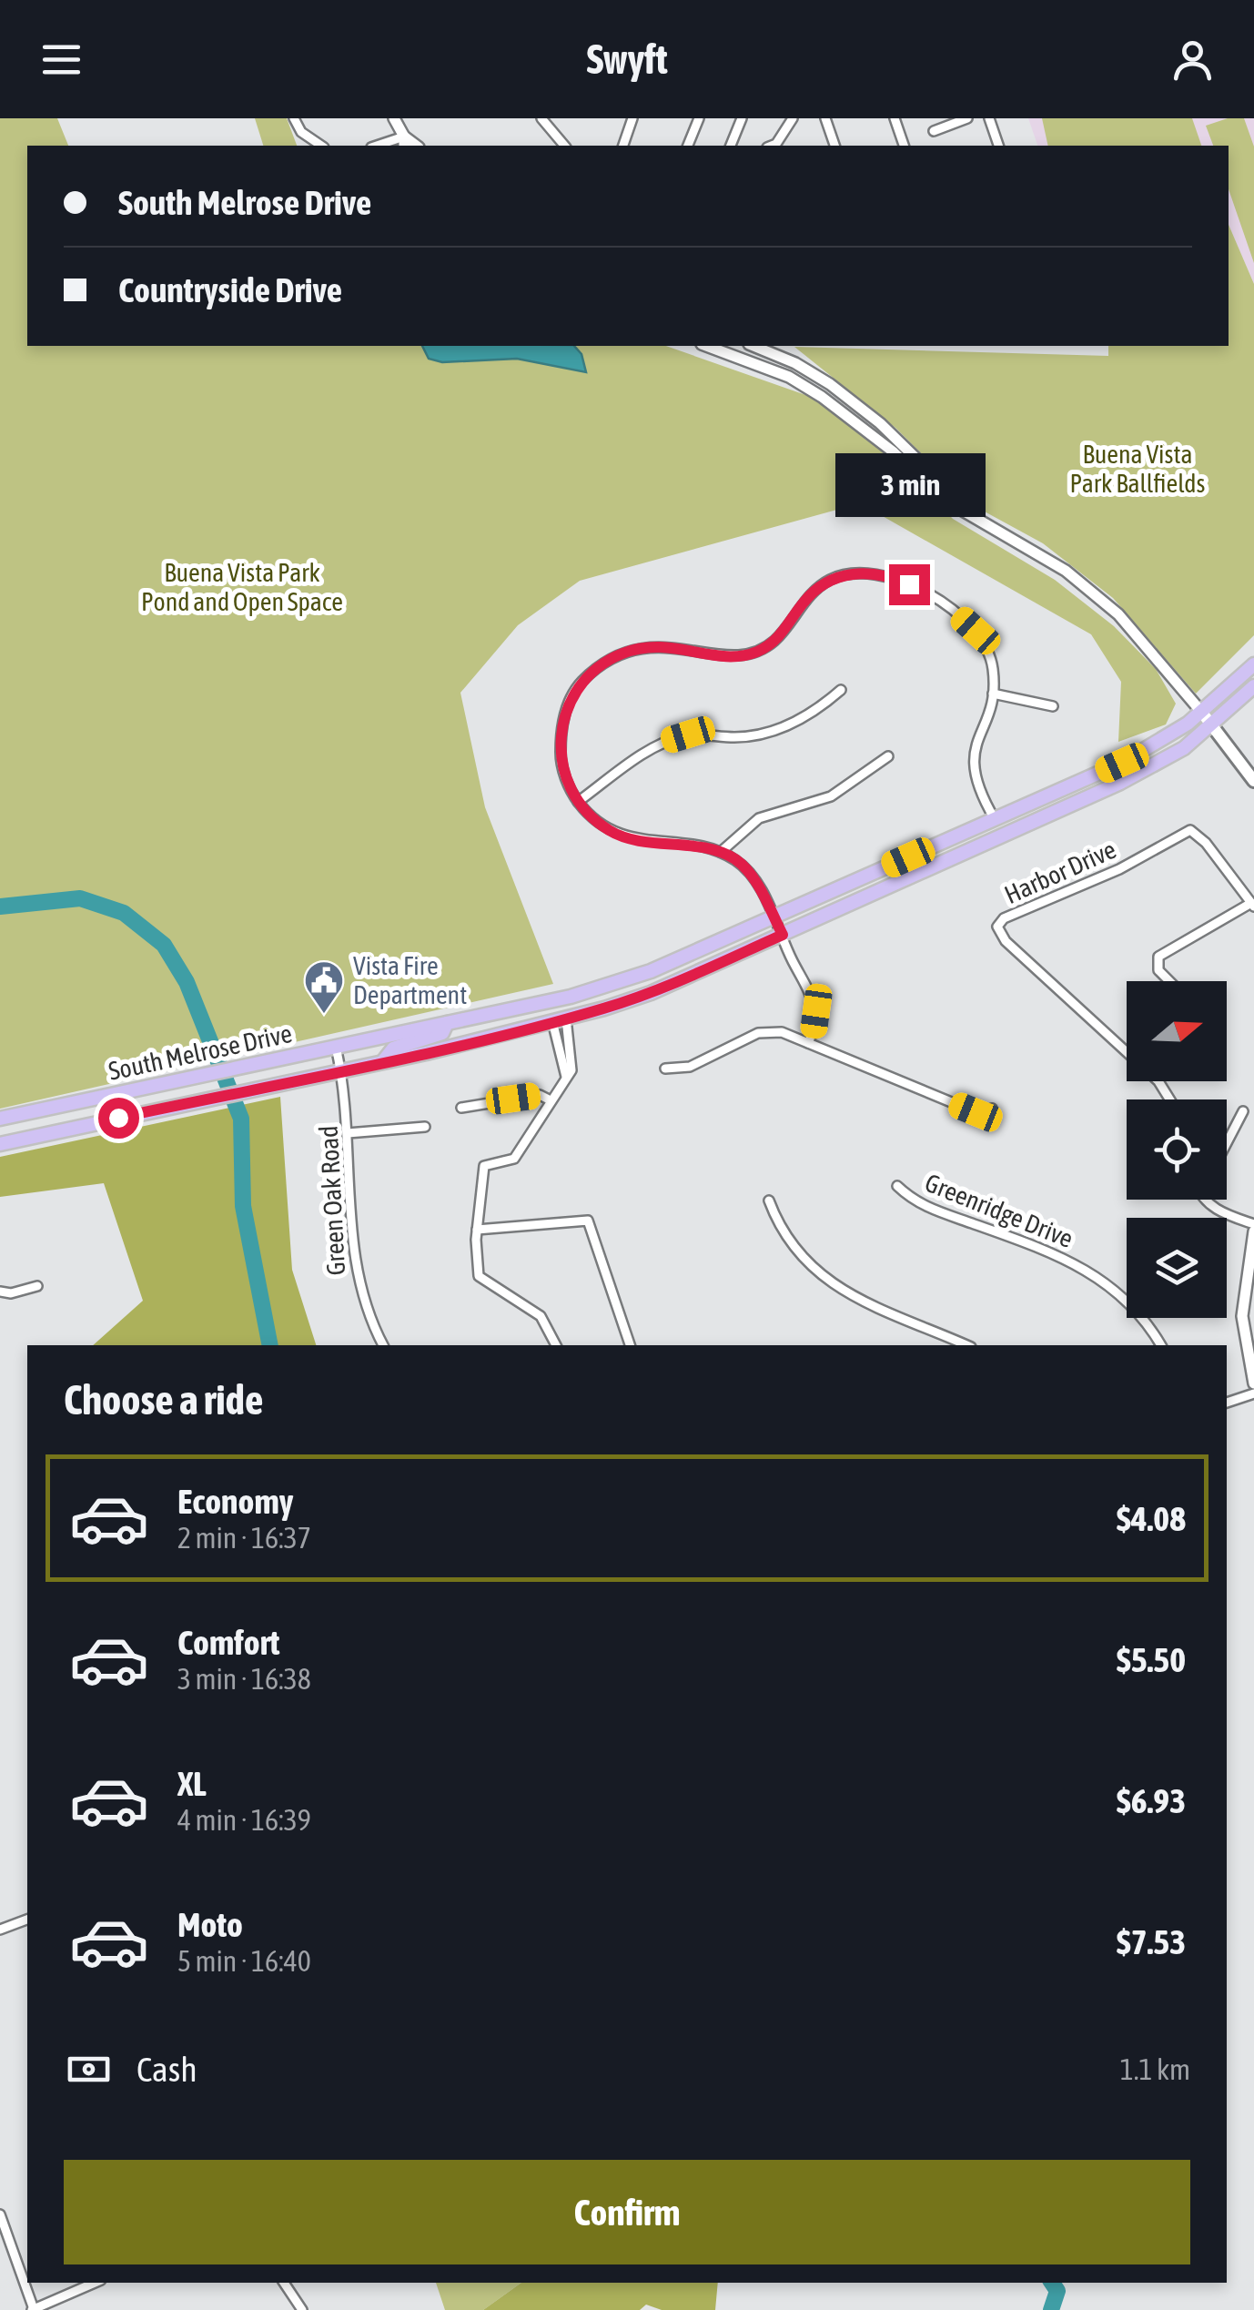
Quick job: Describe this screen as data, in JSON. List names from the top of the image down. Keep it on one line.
{"streets":{"main road":["South Melrose Drive"],"street":["Harbor Drive","Green Oak Road","Greenridge Drive"]},"crossings":[["South Melrose Drive","Green Oak Road"]],"parks":["Buena Vista Park Ballfields","Buena Vista Park Pond and Open Space"],"places":{"public building":["Vista Fire Department"]},"north":"right","page":{"header":"Swyft","banner":["South Melrose Drive","Countryside Drive"],"bubble":"3 min","heading":"Choose a ride","list":[{"name":"Economy","note":"2 min · 16:37","value":"$4.08"},{"name":"Comfort","note":"3 min · 16:38","value":"$5.50"},{"name":"XL","note":"4 min · 16:39","value":"$6.93"},{"name":"Moto","note":"5 min · 16:40","value":"$7.53"}],"pay":["Cash","1.1 km"],"buttons":"Confirm"}}
